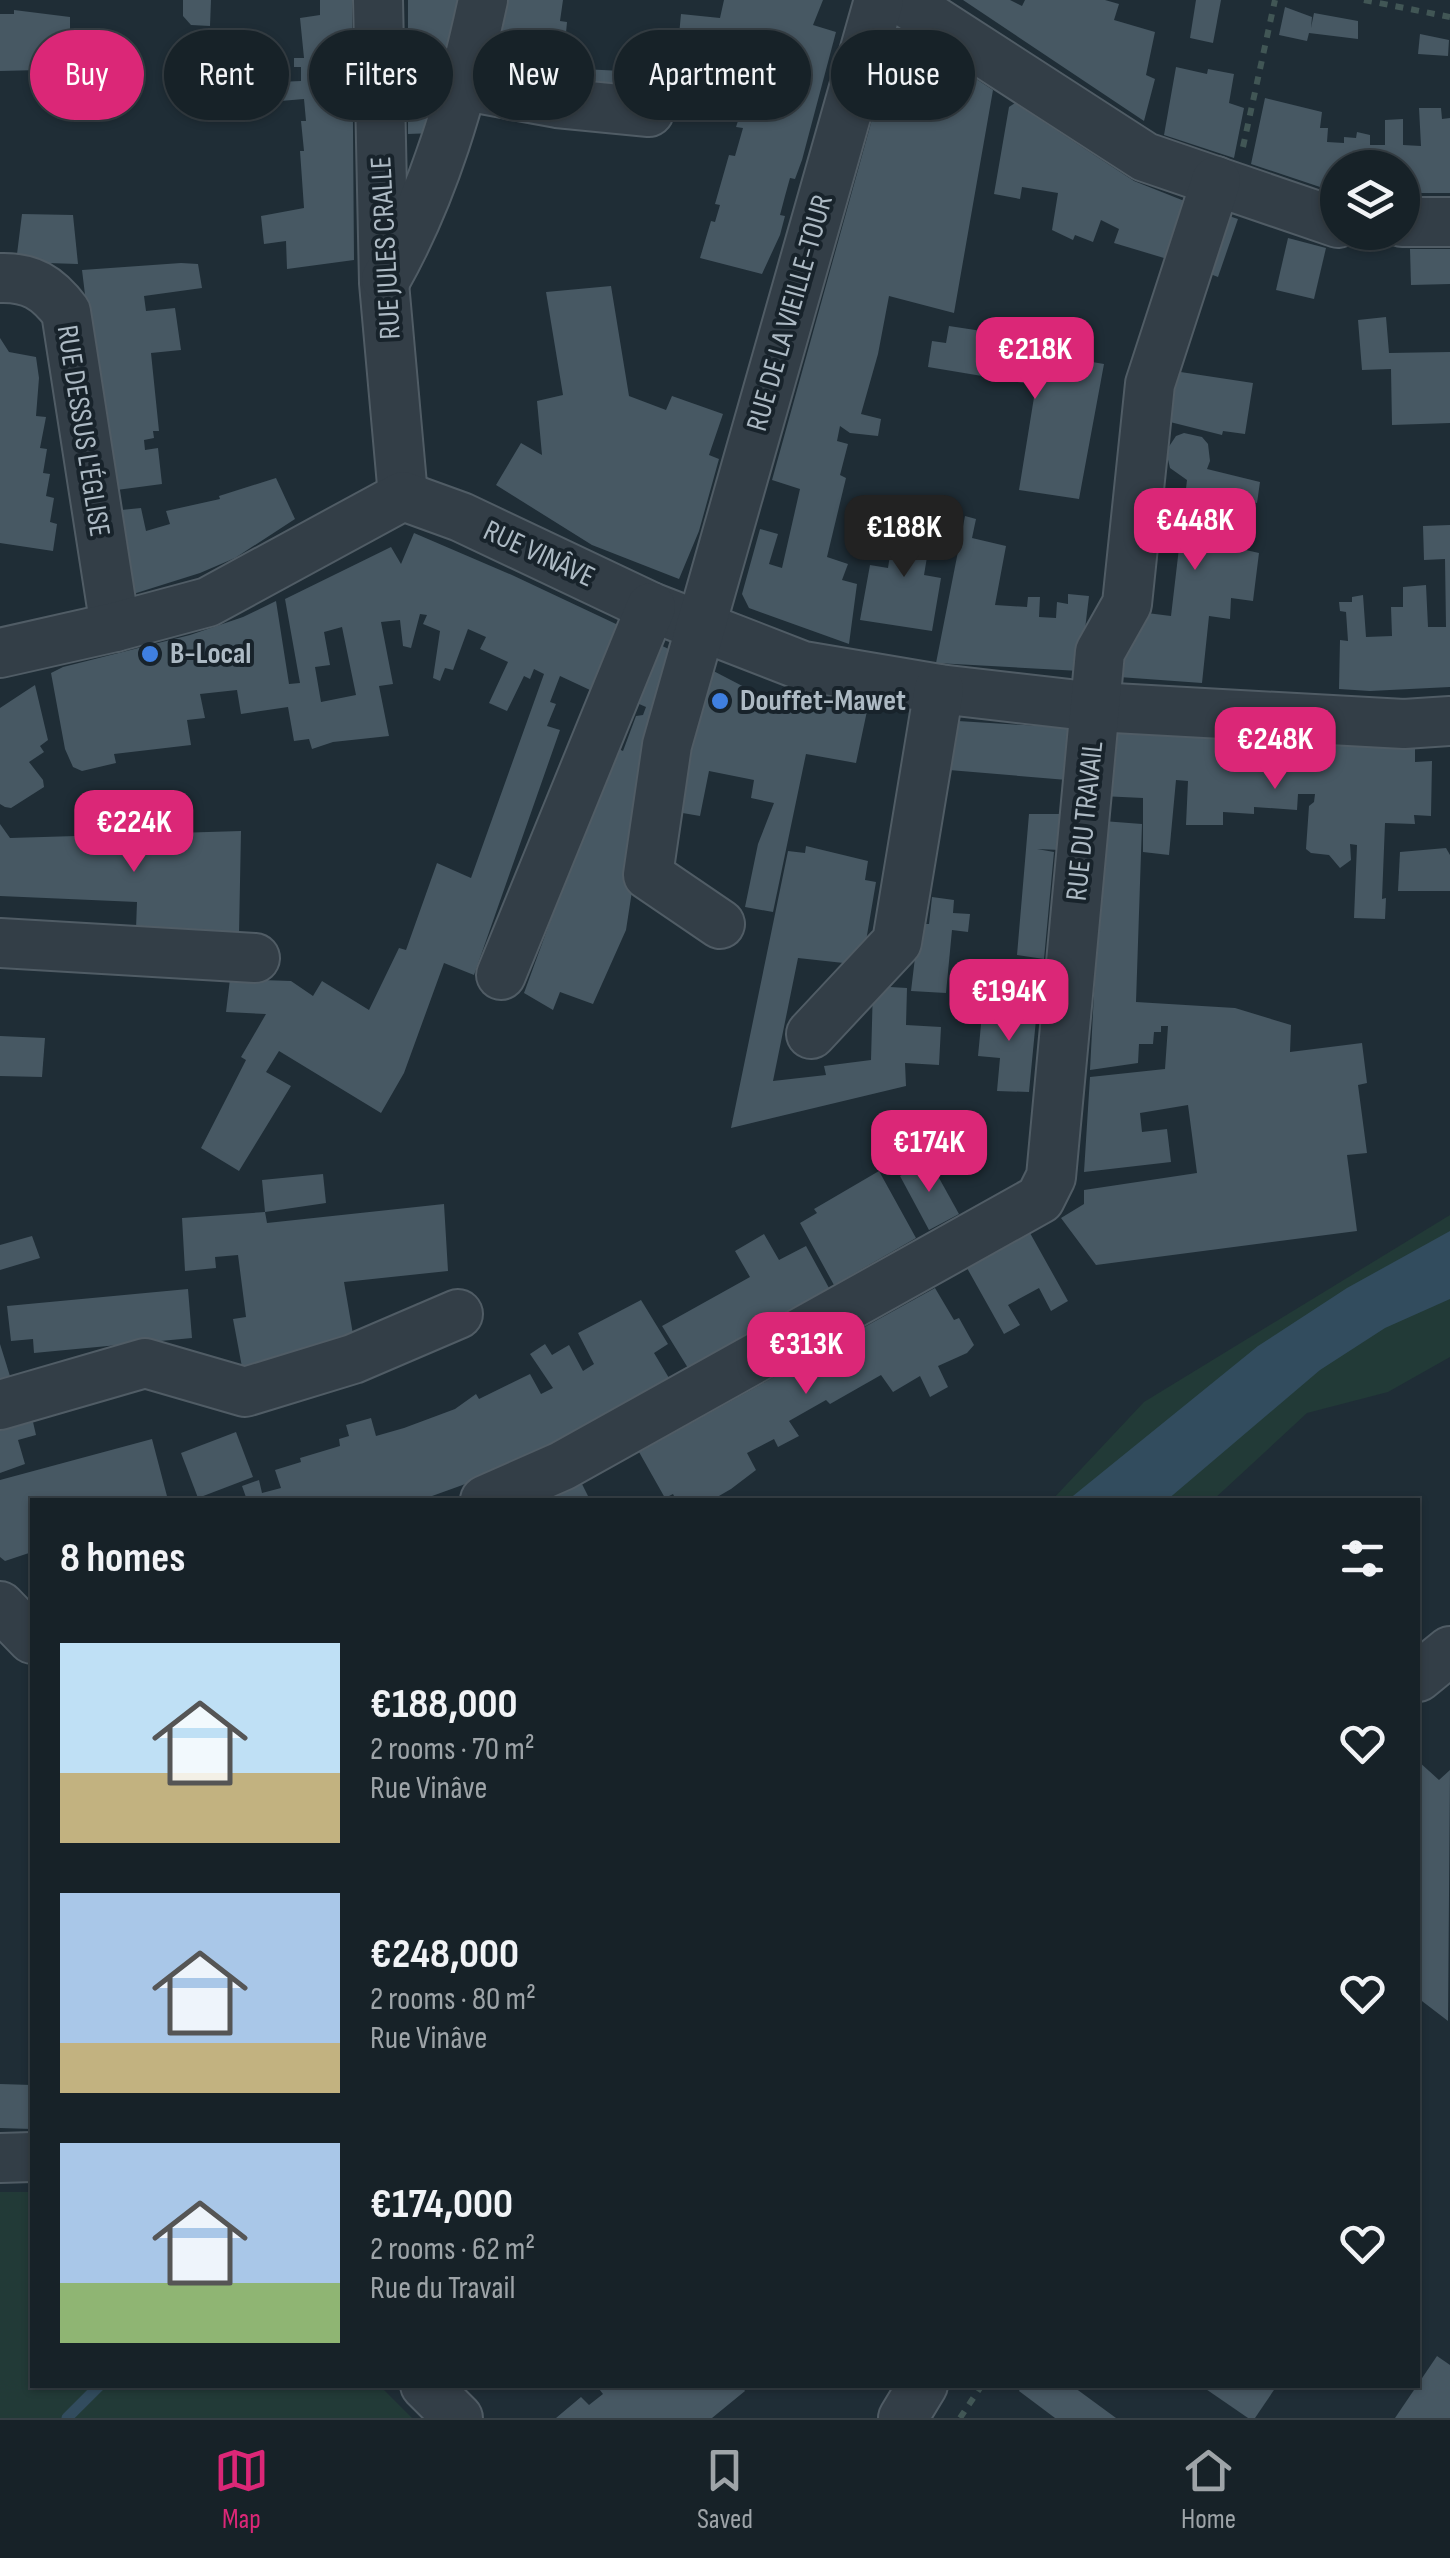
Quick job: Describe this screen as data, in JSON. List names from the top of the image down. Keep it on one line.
{"streets":{"street":["RUE JULES CRALLE","RUE DE LA VIEILLE-TOUR","RUE DESSUS L'ÉGLISE","RUE VINÂVE","RUE DU TRAVAIL"]},"crossings":[["RUE JULES CRALLE","RUE VINÂVE"],["RUE DE LA VIEILLE-TOUR","RUE VINÂVE"],["RUE VINÂVE","RUE DU TRAVAIL"]],"places":["B-Local","Douffet-Mawet"],"page":{"chip":["Buy","Rent","Filters","New","Apartment","House"],"price":["€218K","€448K","€188K","€248K","€224K","€194K","€174K","€313K"],"heading":"8 homes","list":[{"name":"€188,000","note":"2 rooms · 70 m² · Rue Vinâve"},{"name":"€248,000","note":"2 rooms · 80 m² · Rue Vinâve"},{"name":"€174,000","note":"2 rooms · 62 m² · Rue du Travail"}],"tabs":["Map","Saved","Home"]}}
